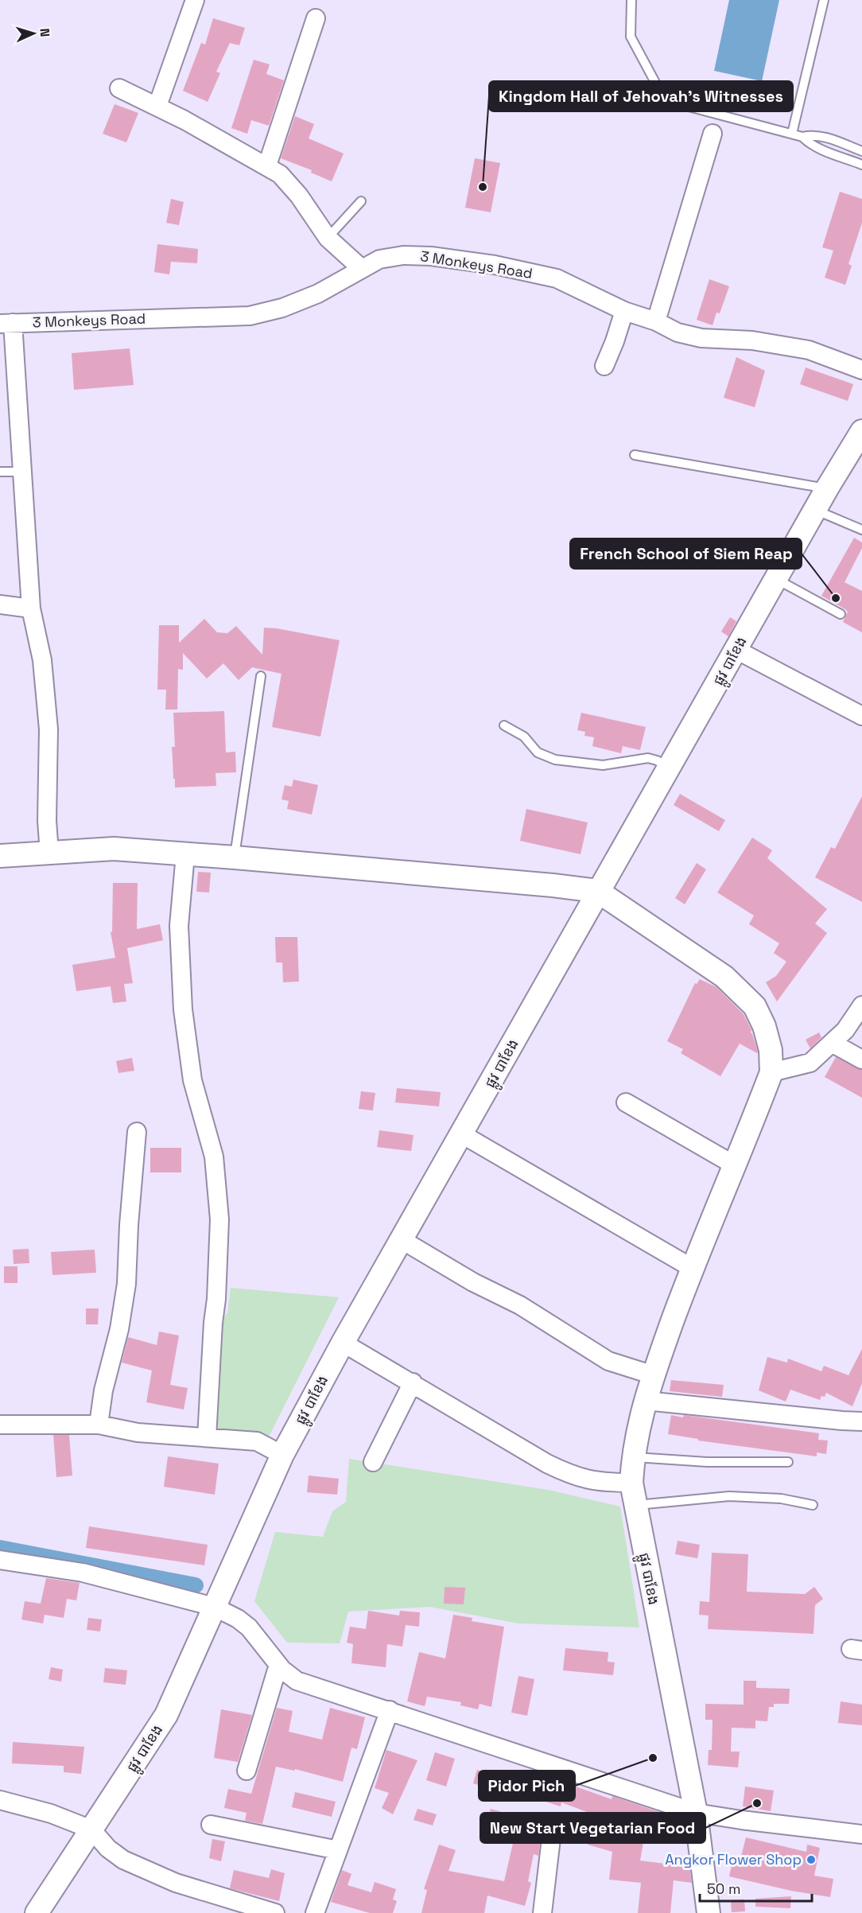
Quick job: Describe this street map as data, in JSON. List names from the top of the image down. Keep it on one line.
{"streets":{"street":["3 Monkeys Road","ផ្លូវ បាខែង"]},"places":["Kingdom Hall of Jehovah's Witnesses","French School of Siem Reap","Pidor Pich","New Start Vegetarian Food","Angkor Flower Shop"],"scale_bar":"50 m","north":"right"}
